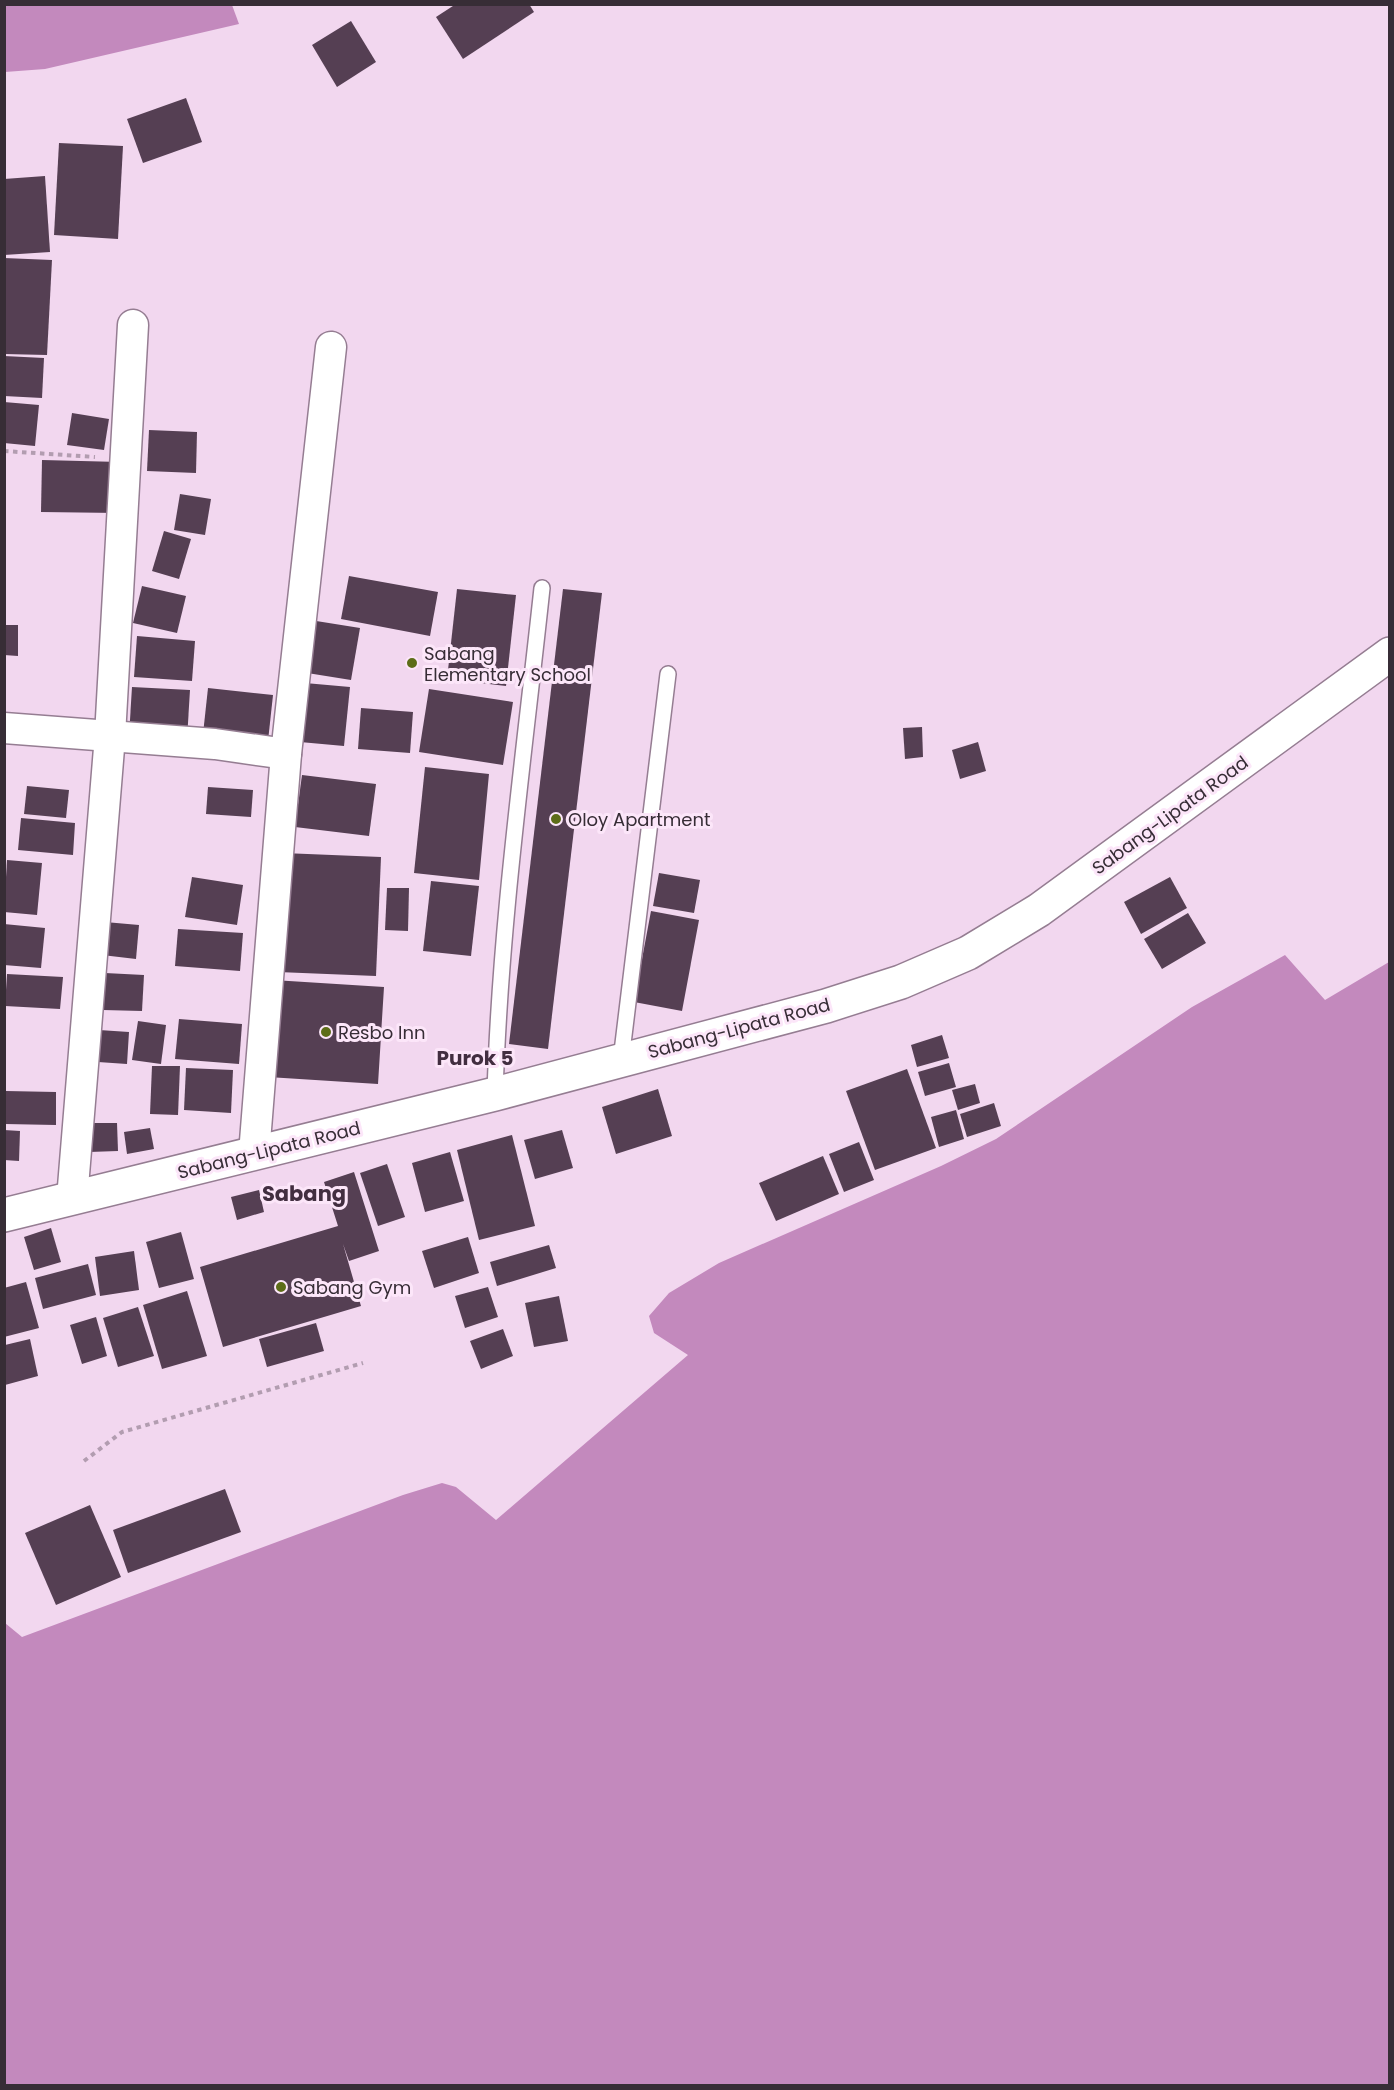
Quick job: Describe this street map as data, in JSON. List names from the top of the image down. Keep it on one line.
{"streets":{"main road":["Sabang-Lipata Road"]},"districts":["Purok 5","Sabang"],"places":["Sabang Elementary School","Oloy Apartment","Resbo Inn","Sabang Gym"]}
